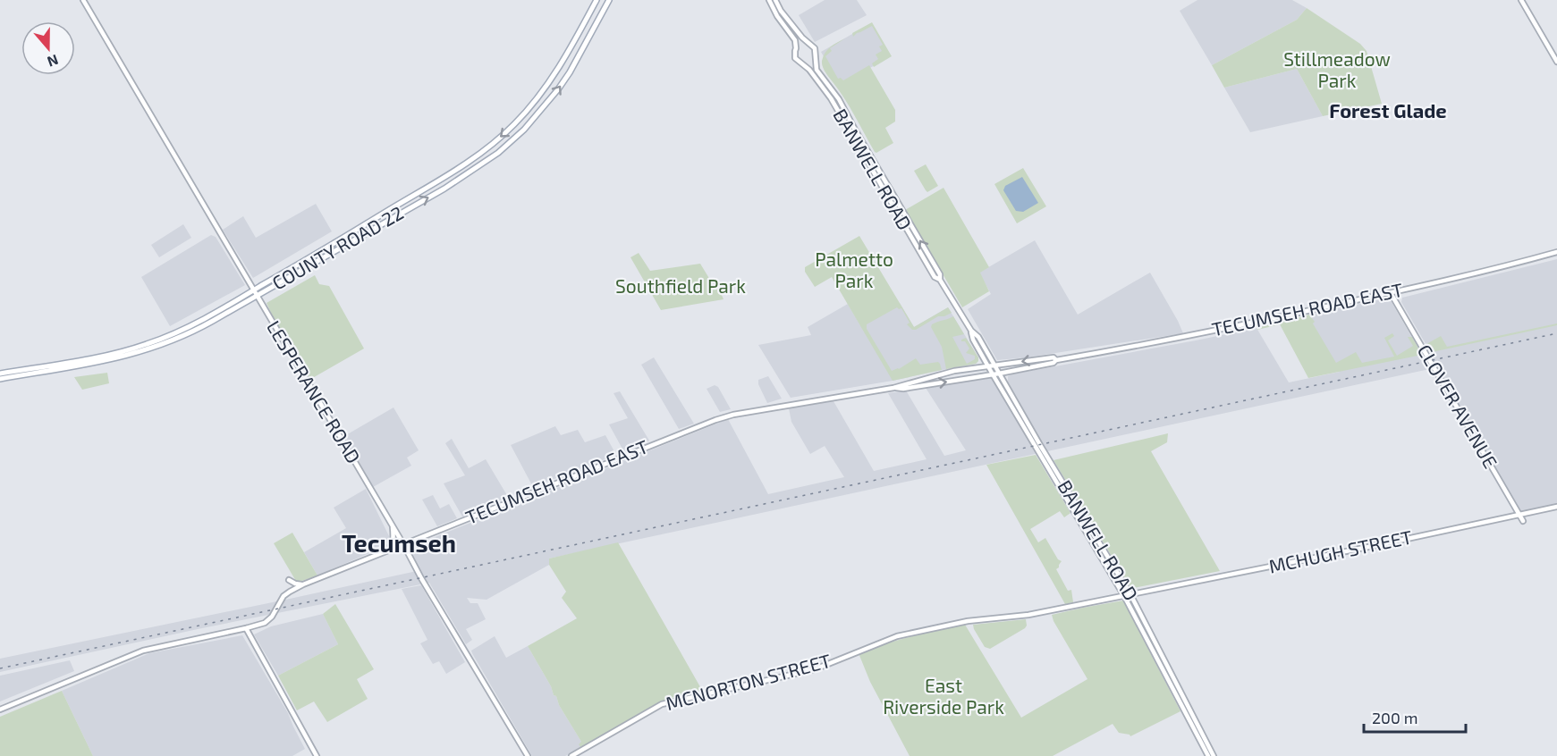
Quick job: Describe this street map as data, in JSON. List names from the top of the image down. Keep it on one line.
{"streets":{"main road":["BANWELL ROAD","COUNTY ROAD 22","TECUMSEH ROAD EAST","LESPERANCE ROAD","CLOVER AVENUE","MCHUGH STREET","MCNORTON STREET"]},"crossings":[["BANWELL ROAD","TECUMSEH ROAD EAST"],["BANWELL ROAD","MCHUGH STREET"],["BANWELL ROAD","MCNORTON STREET"],["COUNTY ROAD 22","LESPERANCE ROAD"],["TECUMSEH ROAD EAST","LESPERANCE ROAD"],["TECUMSEH ROAD EAST","CLOVER AVENUE"],["CLOVER AVENUE","MCHUGH STREET"],["MCHUGH STREET","MCNORTON STREET"]],"districts":["Forest Glade","Tecumseh"],"parks":["Stillmeadow Park","Palmetto Park","Southfield Park","East Riverside Park"],"scale_bar":"200 m","north":"bottom"}
